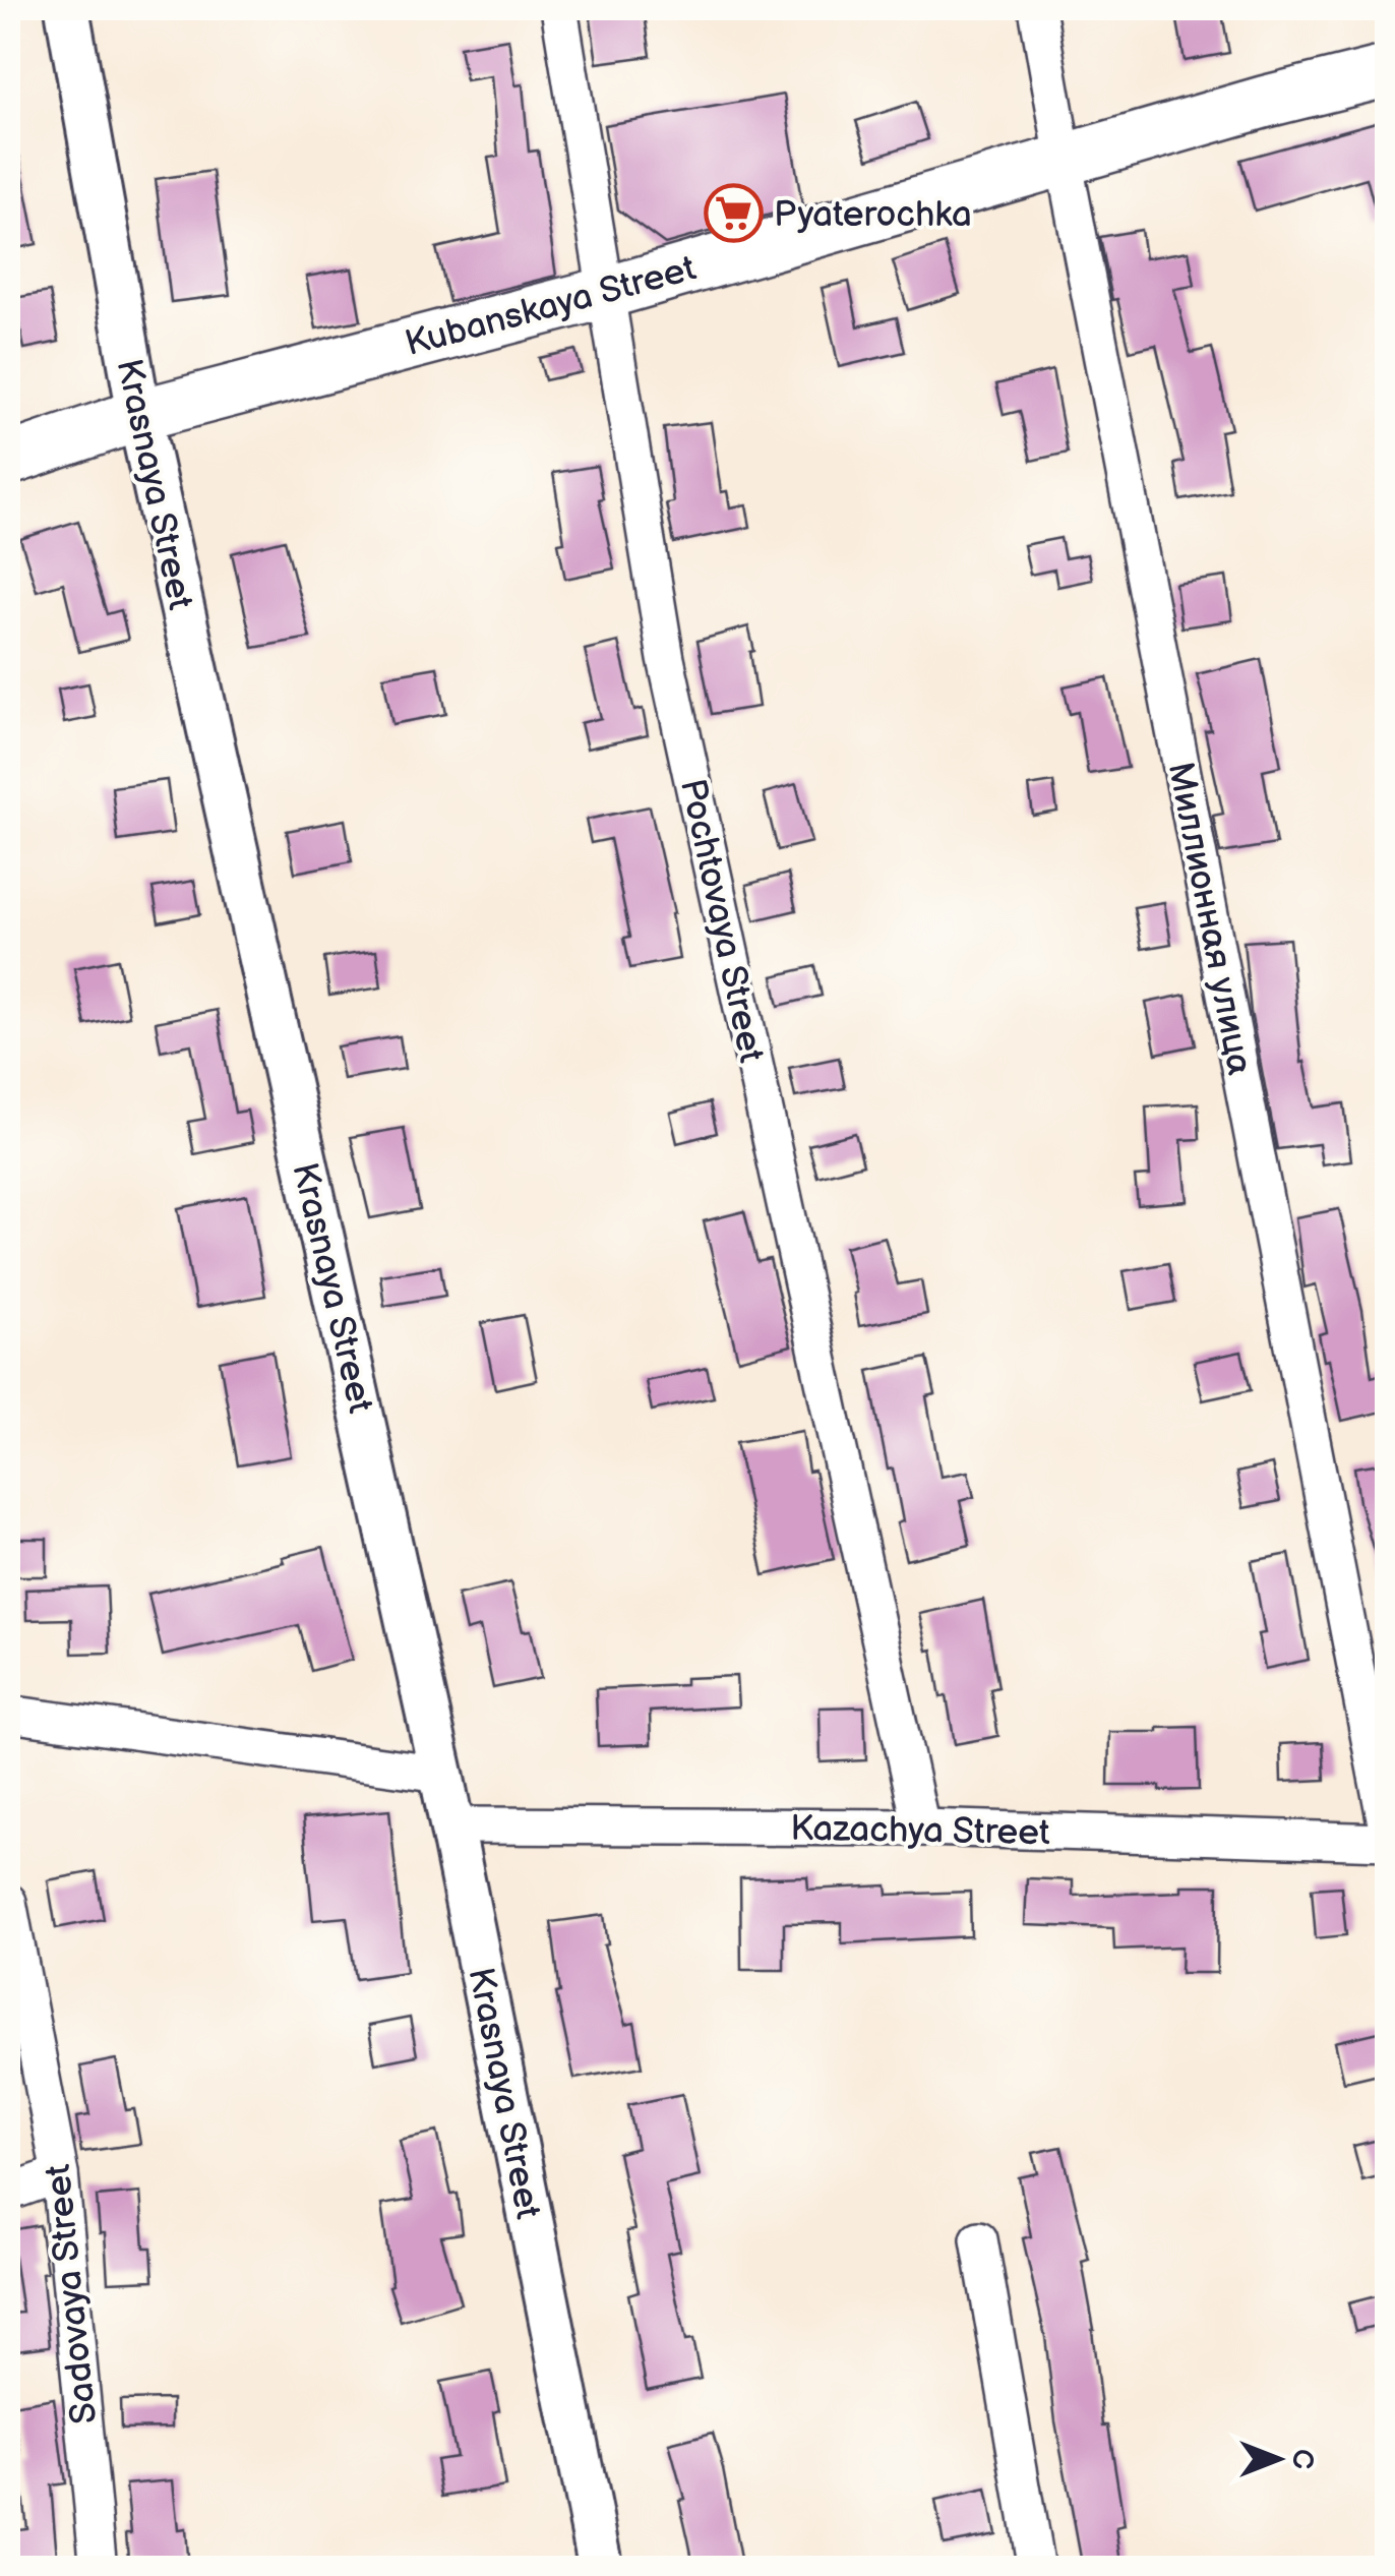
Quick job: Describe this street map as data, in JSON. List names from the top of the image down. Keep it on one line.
{"streets":{"main road":["Kubanskaya Street"],"street":["Krasnaya Street","Миллионная улица","Pochtovaya Street","Kazachya Street","Sadovaya Street"]},"crossings":[["Kubanskaya Street","Krasnaya Street"],["Kubanskaya Street","Миллионная улица"],["Kubanskaya Street","Pochtovaya Street"],["Krasnaya Street","Kazachya Street"],["Pochtovaya Street","Kazachya Street"]],"places":{"supermarket":["Pyaterochka"]},"north":"right"}
